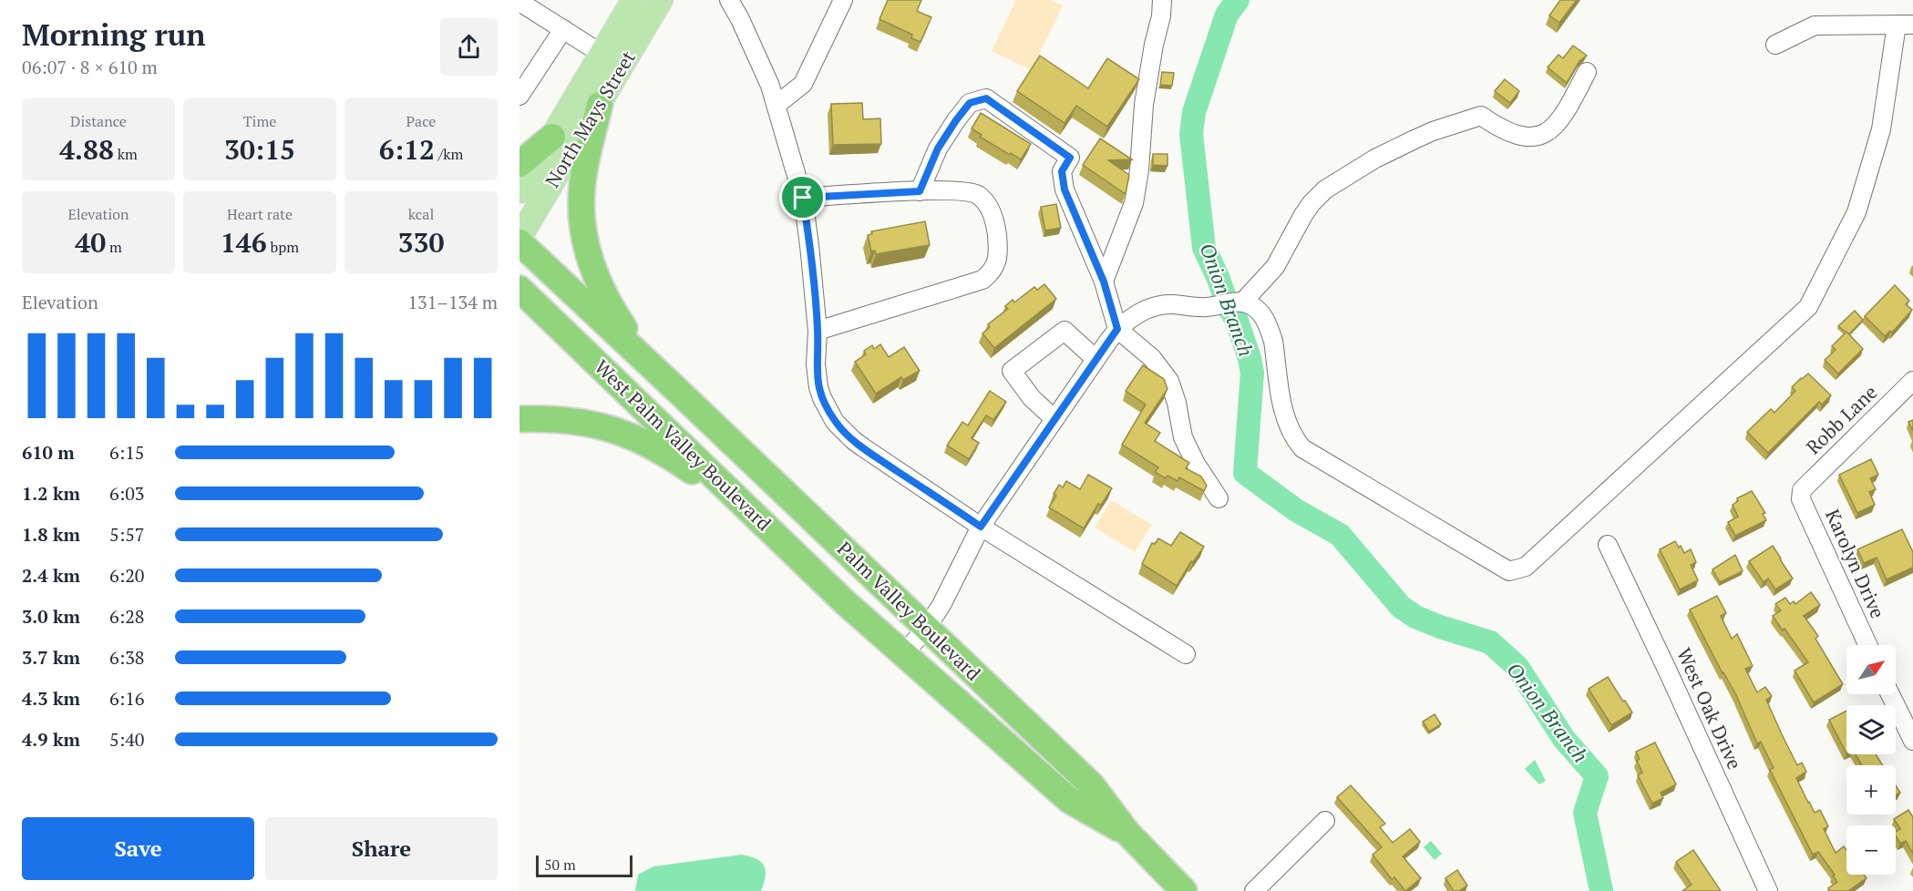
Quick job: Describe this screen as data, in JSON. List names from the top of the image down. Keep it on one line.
{"streets":{"highway":["West Palm Valley Boulevard","Palm Valley Boulevard"],"main road":["North Mays Street"],"street":["Robb Lane","Karolyn Drive","West Oak Drive"]},"crossings":[["Robb Lane","Karolyn Drive"],["West Palm Valley Boulevard","Palm Valley Boulevard"]],"water":["Onion Branch"],"scale_bar":"50 m","north":"top right","page":{"heading":["Morning run","06:07 · 8 × 610 m"],"stats":[["Distance","4.88 km"],["Time","30:15"],["Pace","6:12 /km"],["Elevation","40 m"],["Heart rate","146 bpm"],["kcal","330"]],"chart":["Elevation","131–134 m"],"list":[{"name":"610 m","note":"6:15"},{"name":"1.2 km","note":"6:03"},{"name":"1.8 km","note":"5:57"},{"name":"2.4 km","note":"6:20"},{"name":"3.0 km","note":"6:28"},{"name":"3.7 km","note":"6:38"},{"name":"4.3 km","note":"6:16"},{"name":"4.9 km","note":"5:40"}],"map_buttons":["+","−"],"buttons":["Save","Share"],"scale":"50 m"}}
